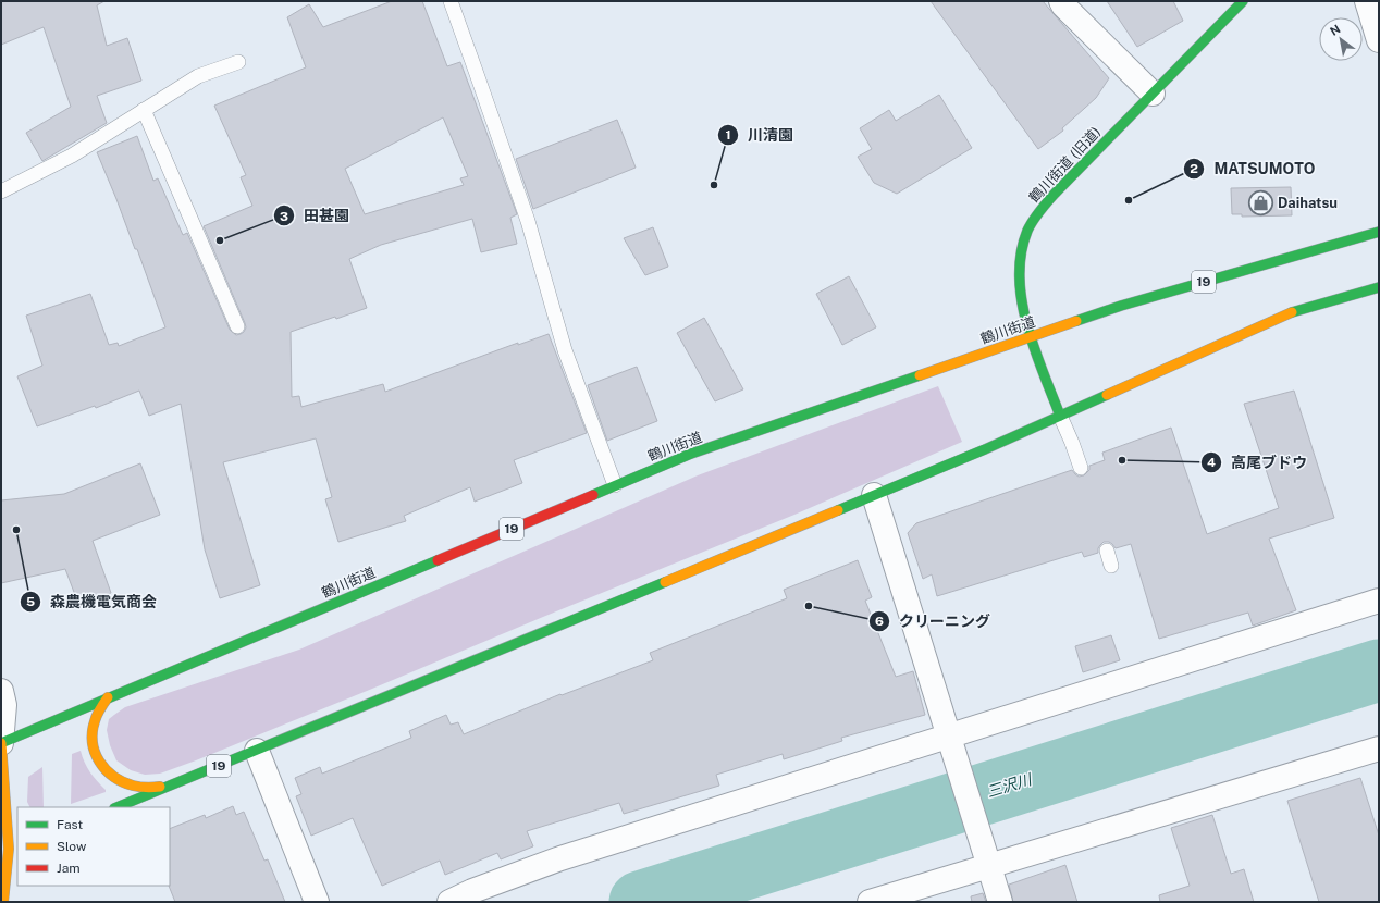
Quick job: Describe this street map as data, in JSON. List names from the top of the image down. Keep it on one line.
{"streets":{"main road":["鶴川街道 (旧道)","19","鶴川街道"]},"crossings":[["鶴川街道 (旧道)","19"],["鶴川街道 (旧道)","鶴川街道"]],"water":["三沢川"],"places":{"other":["川清園","MATSUMOTO","田甚園","高尾ブドウ","森農機電気商会","クリーニング"],"shop":["Daihatsu"]},"legend":["Fast","Slow","Jam"],"north":"top left"}
